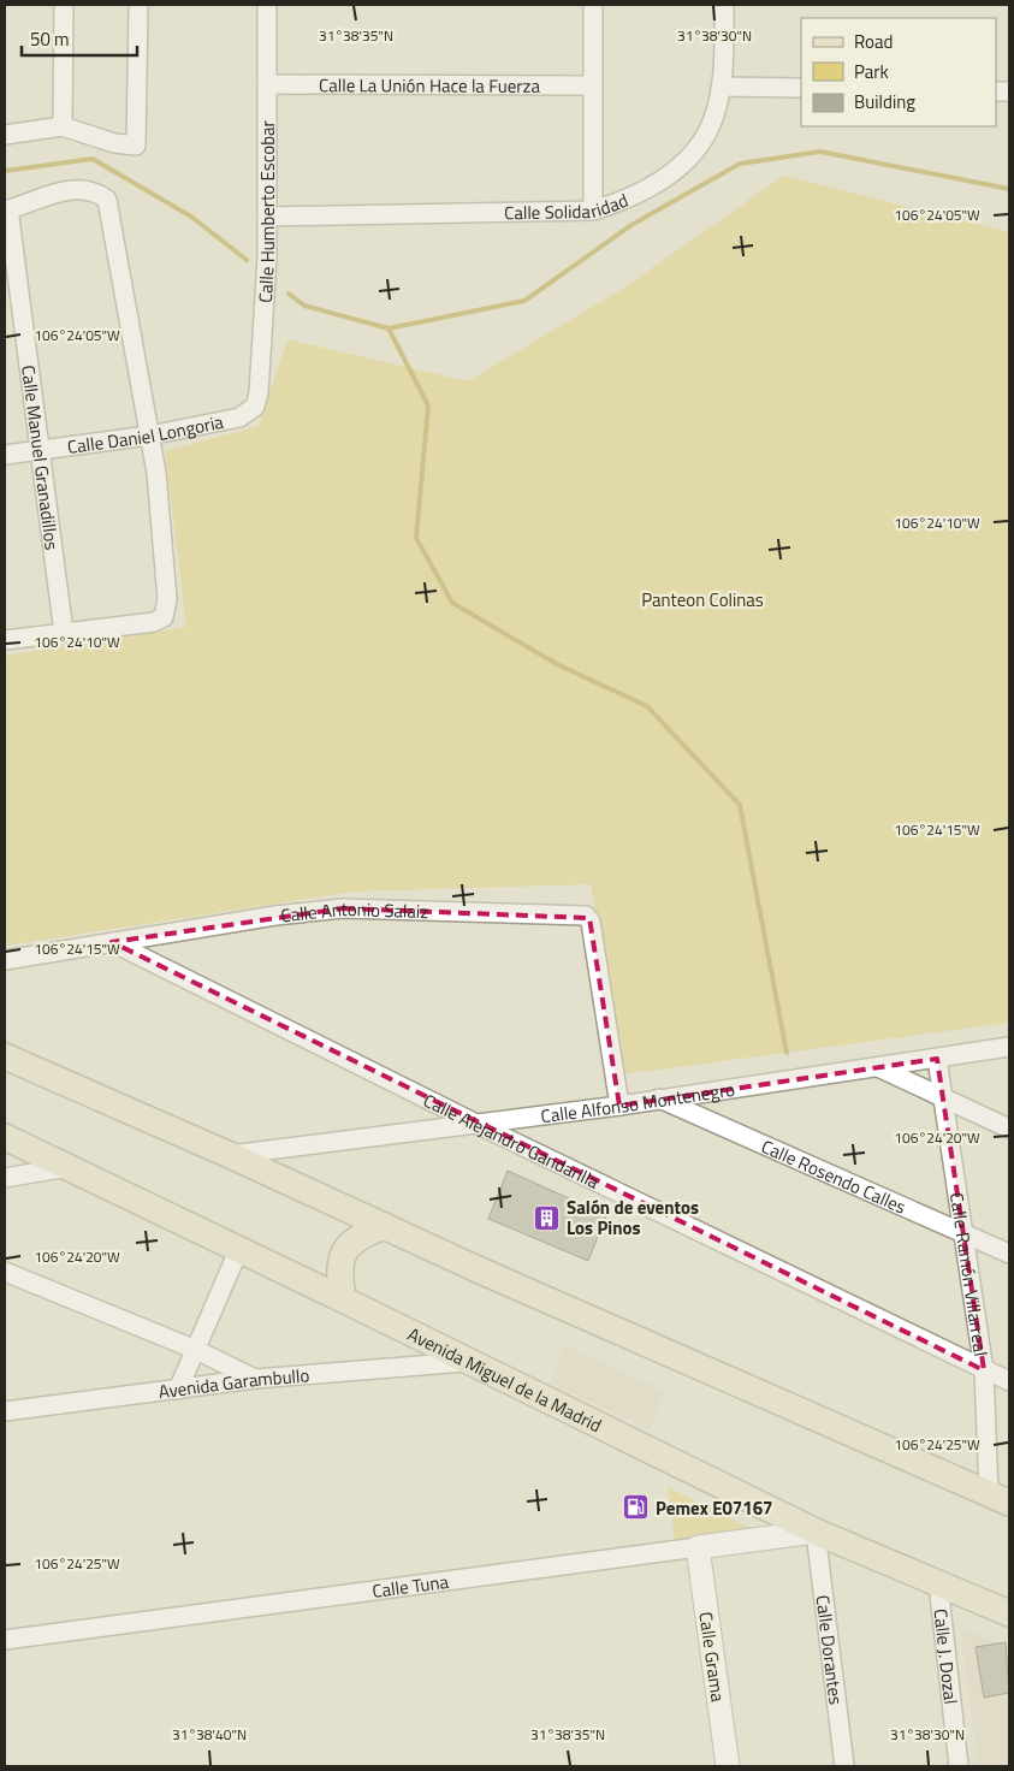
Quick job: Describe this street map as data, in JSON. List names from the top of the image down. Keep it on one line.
{"streets":{"main road":["Avenida Miguel de la Madrid"],"street":["Calle La Unión Hace la Fuerza","Calle Solidaridad","Calle Humberto Escobar","Calle Daniel Longoria","Calle Manuel Granadillos","Calle Antonio Salaiz","Calle Alfonso Montenegro","Calle Alejandro Gandarilla","Calle Rosendo Calles","Calle Ramón Villarreal","Avenida Garambullo","Calle Tuna","Calle Dorantes","Calle Grama","Calle J. Dozal"]},"crossings":[["Calle La Unión Hace la Fuerza","Calle Humberto Escobar"],["Calle Solidaridad","Calle Humberto Escobar"],["Calle Humberto Escobar","Calle Daniel Longoria"],["Calle Daniel Longoria","Calle Manuel Granadillos"],["Calle Antonio Salaiz","Calle Alfonso Montenegro"],["Calle Antonio Salaiz","Calle Alejandro Gandarilla"],["Calle Alfonso Montenegro","Calle Alejandro Gandarilla"],["Calle Alfonso Montenegro","Calle Rosendo Calles"],["Calle Alfonso Montenegro","Calle Ramón Villarreal"],["Calle Alejandro Gandarilla","Calle Ramón Villarreal"],["Calle Rosendo Calles","Calle Ramón Villarreal"],["Avenida Miguel de la Madrid","Avenida Garambullo"],["Avenida Miguel de la Madrid","Calle Tuna"],["Avenida Miguel de la Madrid","Calle Dorantes"],["Avenida Miguel de la Madrid","Calle J. Dozal"],["Calle Tuna","Calle Dorantes"],["Calle Tuna","Calle Grama"]],"parks":["Panteon Colinas"],"places":{"building":["Salón de eventos Los Pinos"],"fuel station":["Pemex E07167"]},"legend":["Road","Park","Building"],"scale_bar":"50 m","coordinates":["31°38'35\"N","31°38'30\"N","106°24'05\"W","106°24'10\"W","106°24'15\"W","106°24'20\"W","106°24'25\"W","31°38'40\"N"]}
